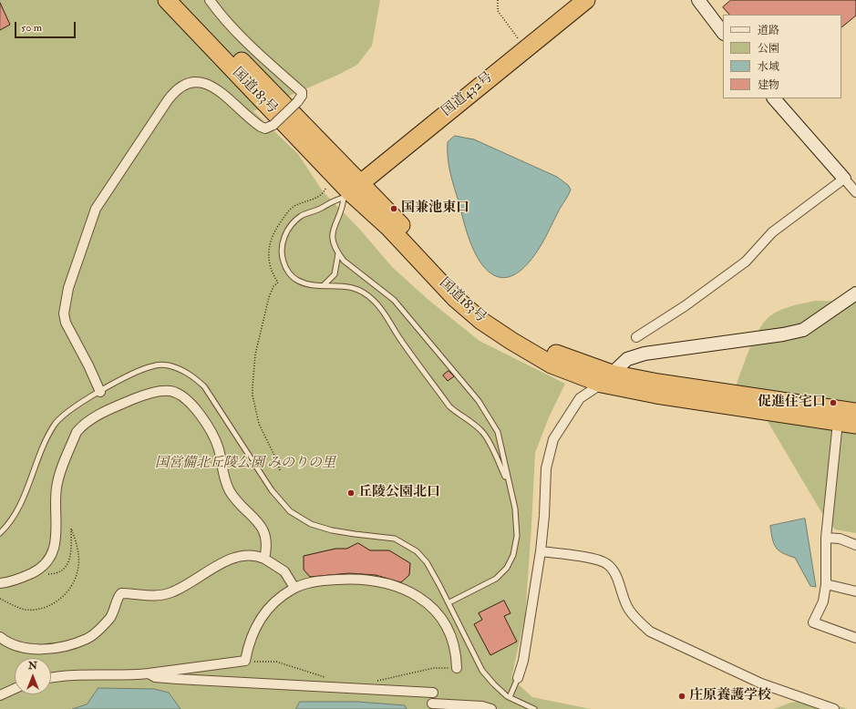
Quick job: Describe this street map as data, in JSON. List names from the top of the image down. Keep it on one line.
{"streets":{"highway":["国道183号","国道432号"]},"crossings":[["国道183号","国道432号"]],"parks":["国営備北丘陵公園 みのりの里"],"places":["国兼池東口","促進住宅口","丘陵公園北口","庄原養護学校"],"legend":["道路","公園","水域","建物"],"scale_bar":"50 m","north":"top"}
